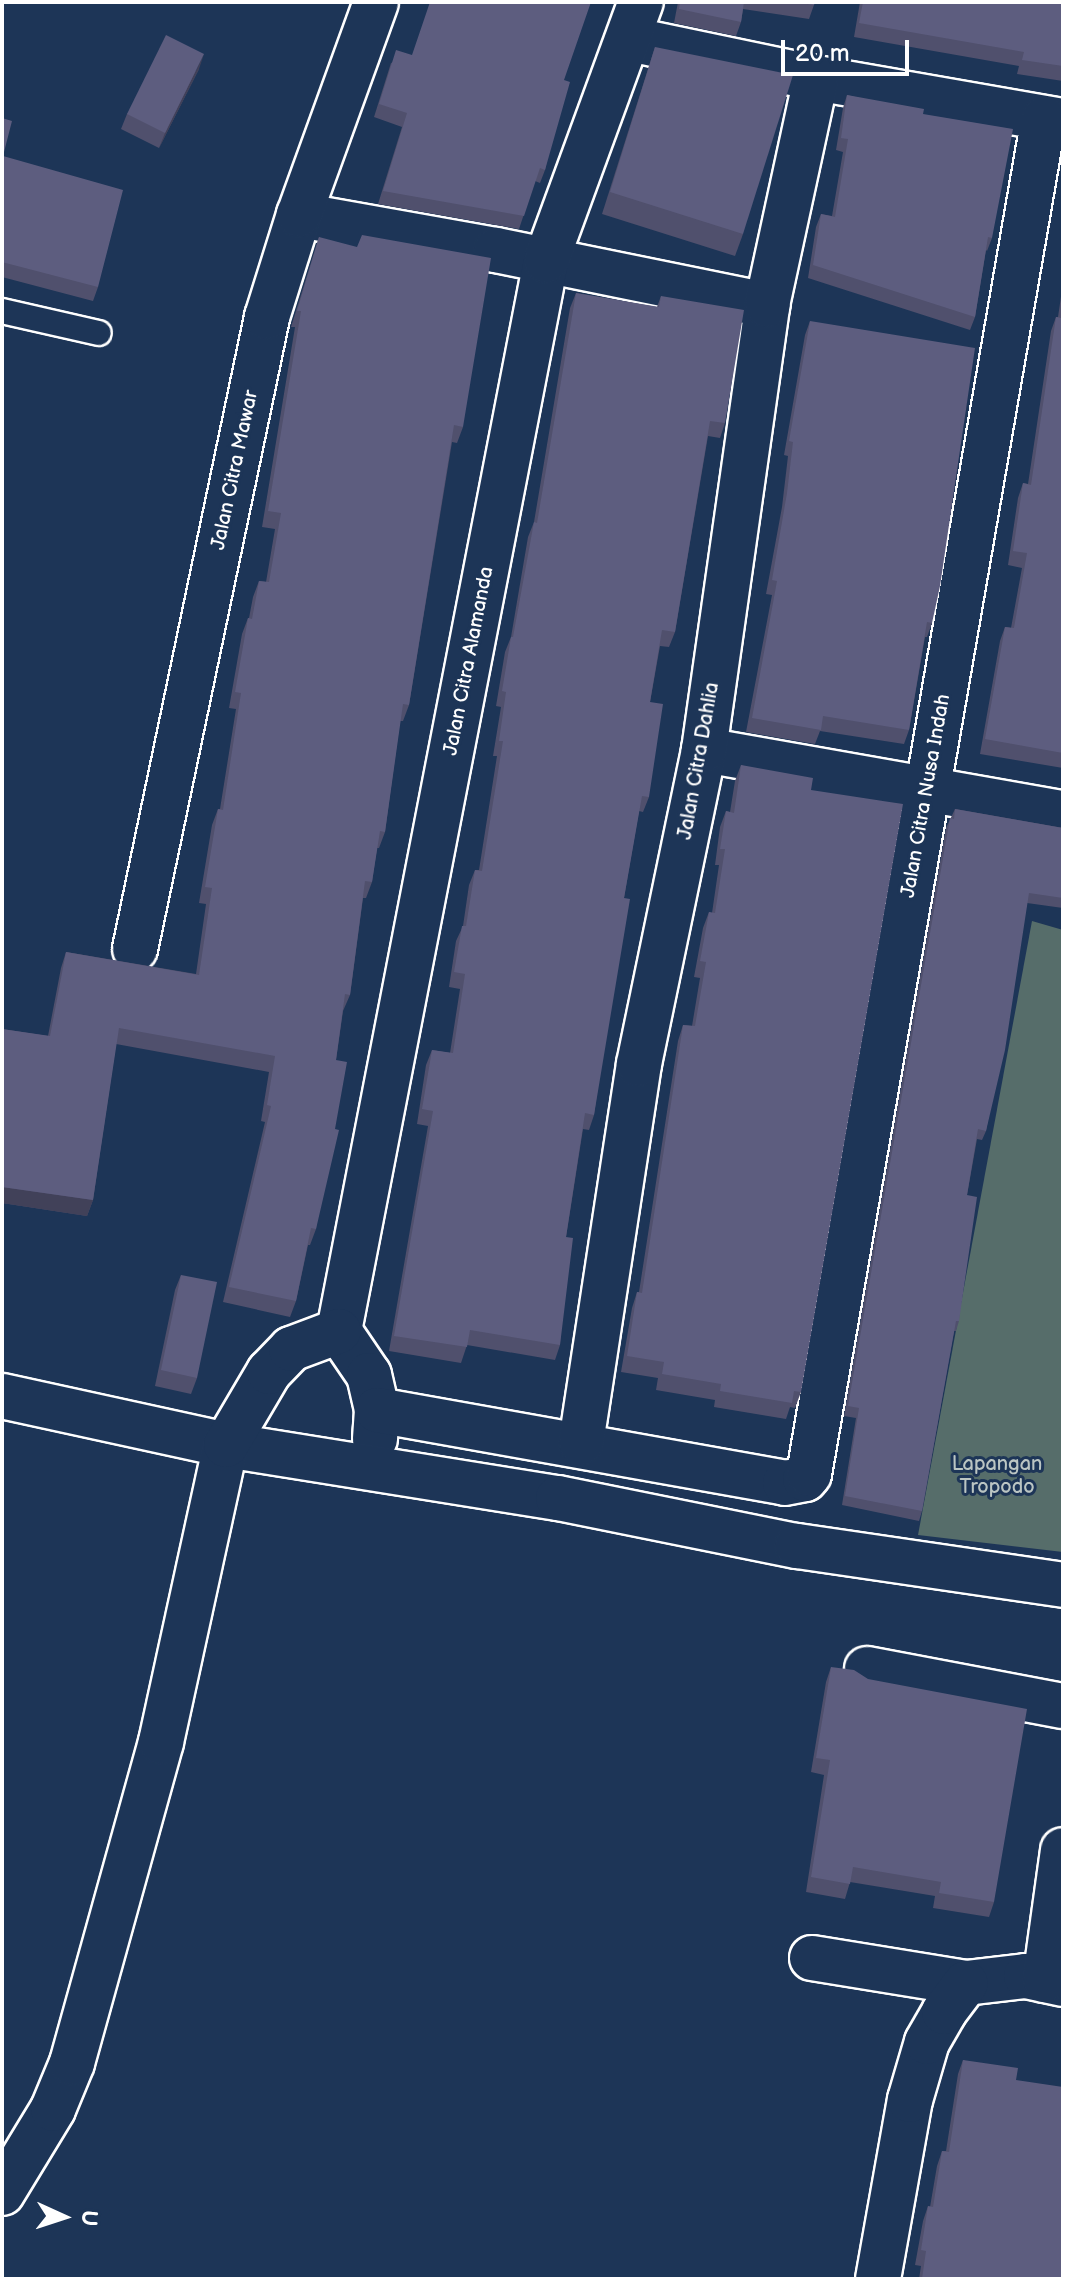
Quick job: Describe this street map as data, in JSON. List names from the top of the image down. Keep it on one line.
{"streets":{"street":["Jalan Citra Mawar","Jalan Citra Alamanda","Jalan Citra Dahlia","Jalan Citra Nusa Indah"]},"crossings":[["Jalan Citra Dahlia","Jalan Citra Nusa Indah"]],"parks":["Lapangan Tropodo"],"scale_bar":"20 m","north":"right"}
